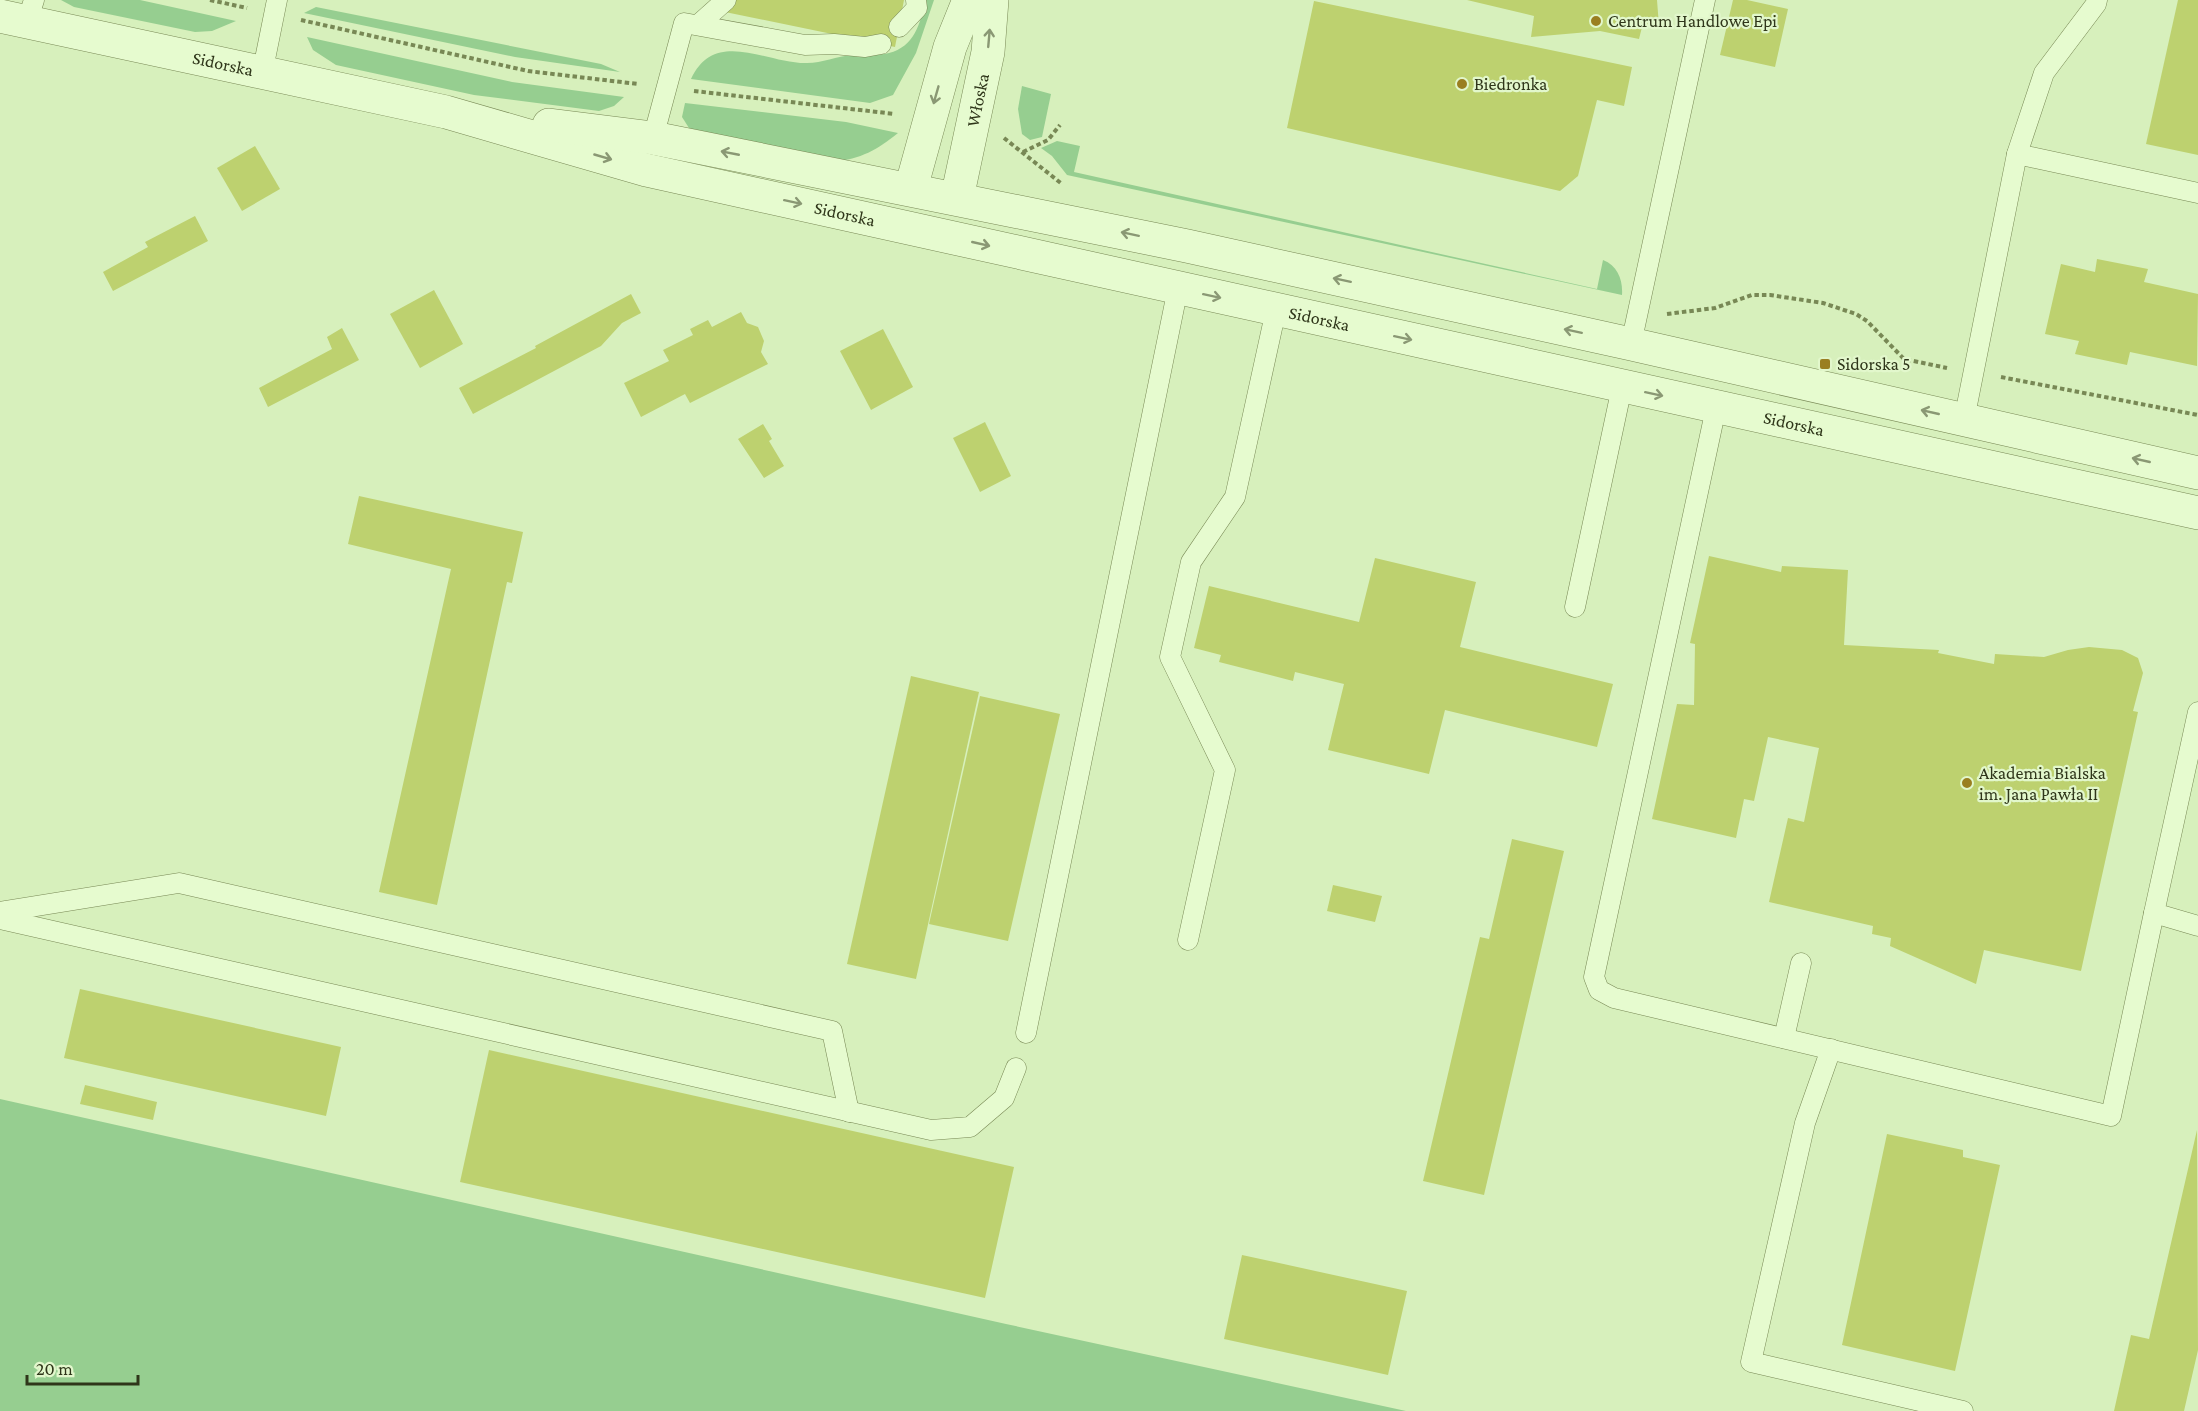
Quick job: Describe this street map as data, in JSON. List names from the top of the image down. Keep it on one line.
{"streets":{"street":["Sidorska","Włoska"]},"crossings":[["Sidorska","Włoska"]],"places":{"other":["Centrum Handlowe Epi","Biedronka","Akademia Bialska im. Jana Pawła II"],"transit":["Sidorska 5"]},"scale_bar":"20 m"}
